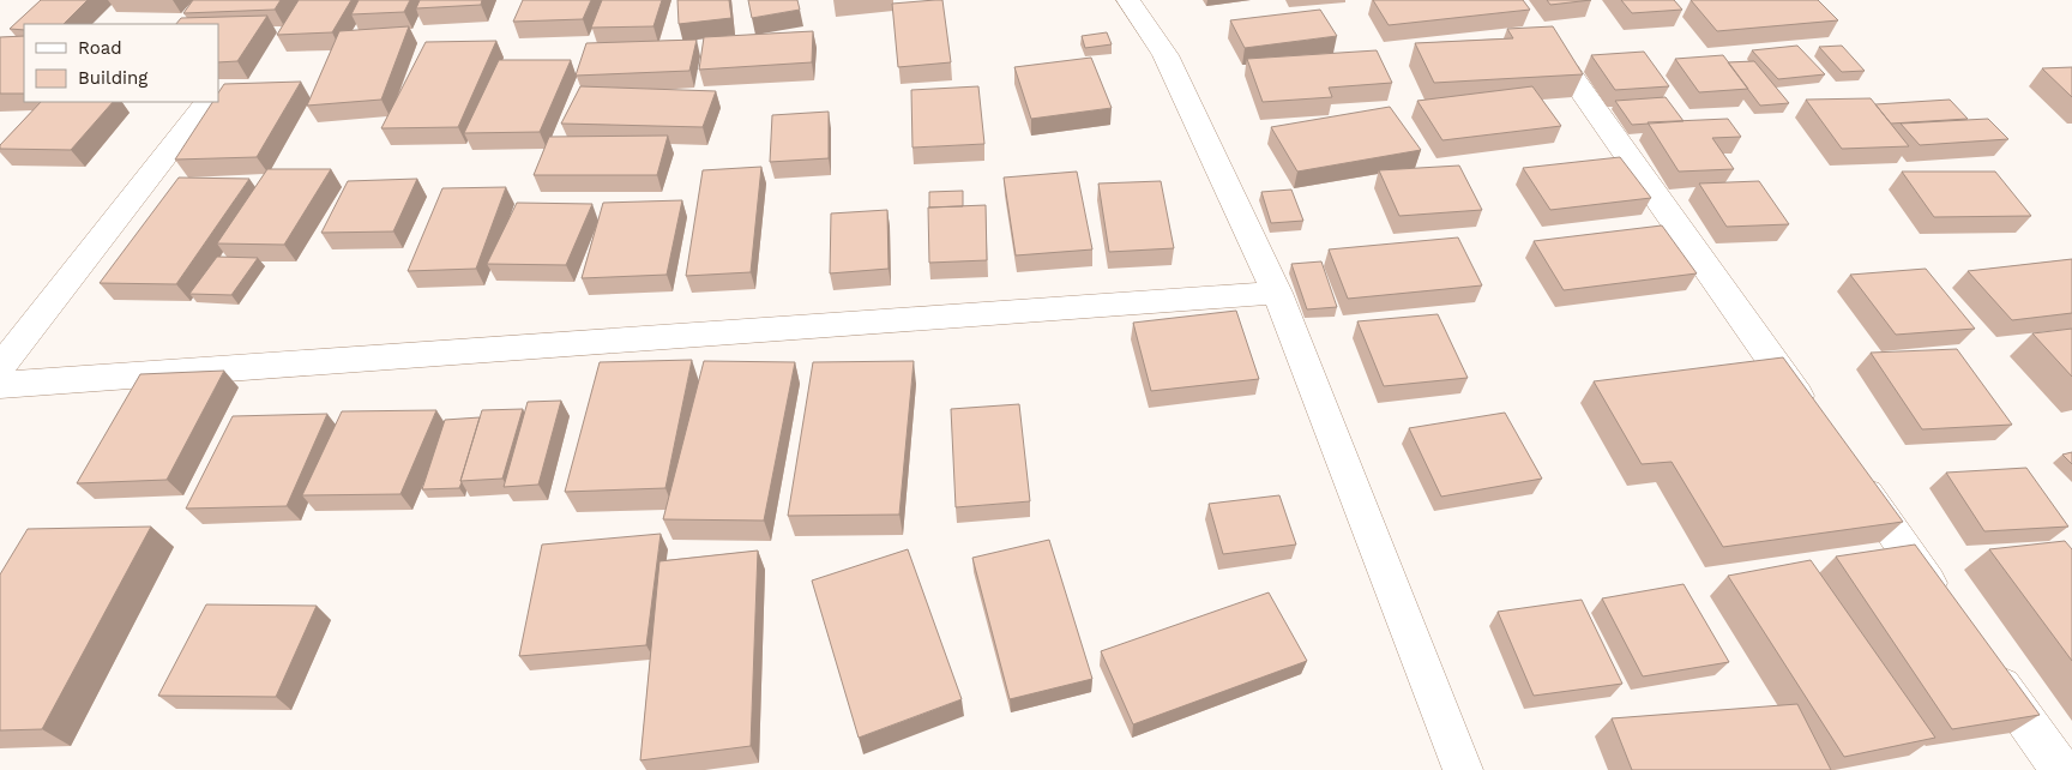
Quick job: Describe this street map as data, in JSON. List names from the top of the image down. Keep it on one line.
{"legend":["Road","Building"]}
